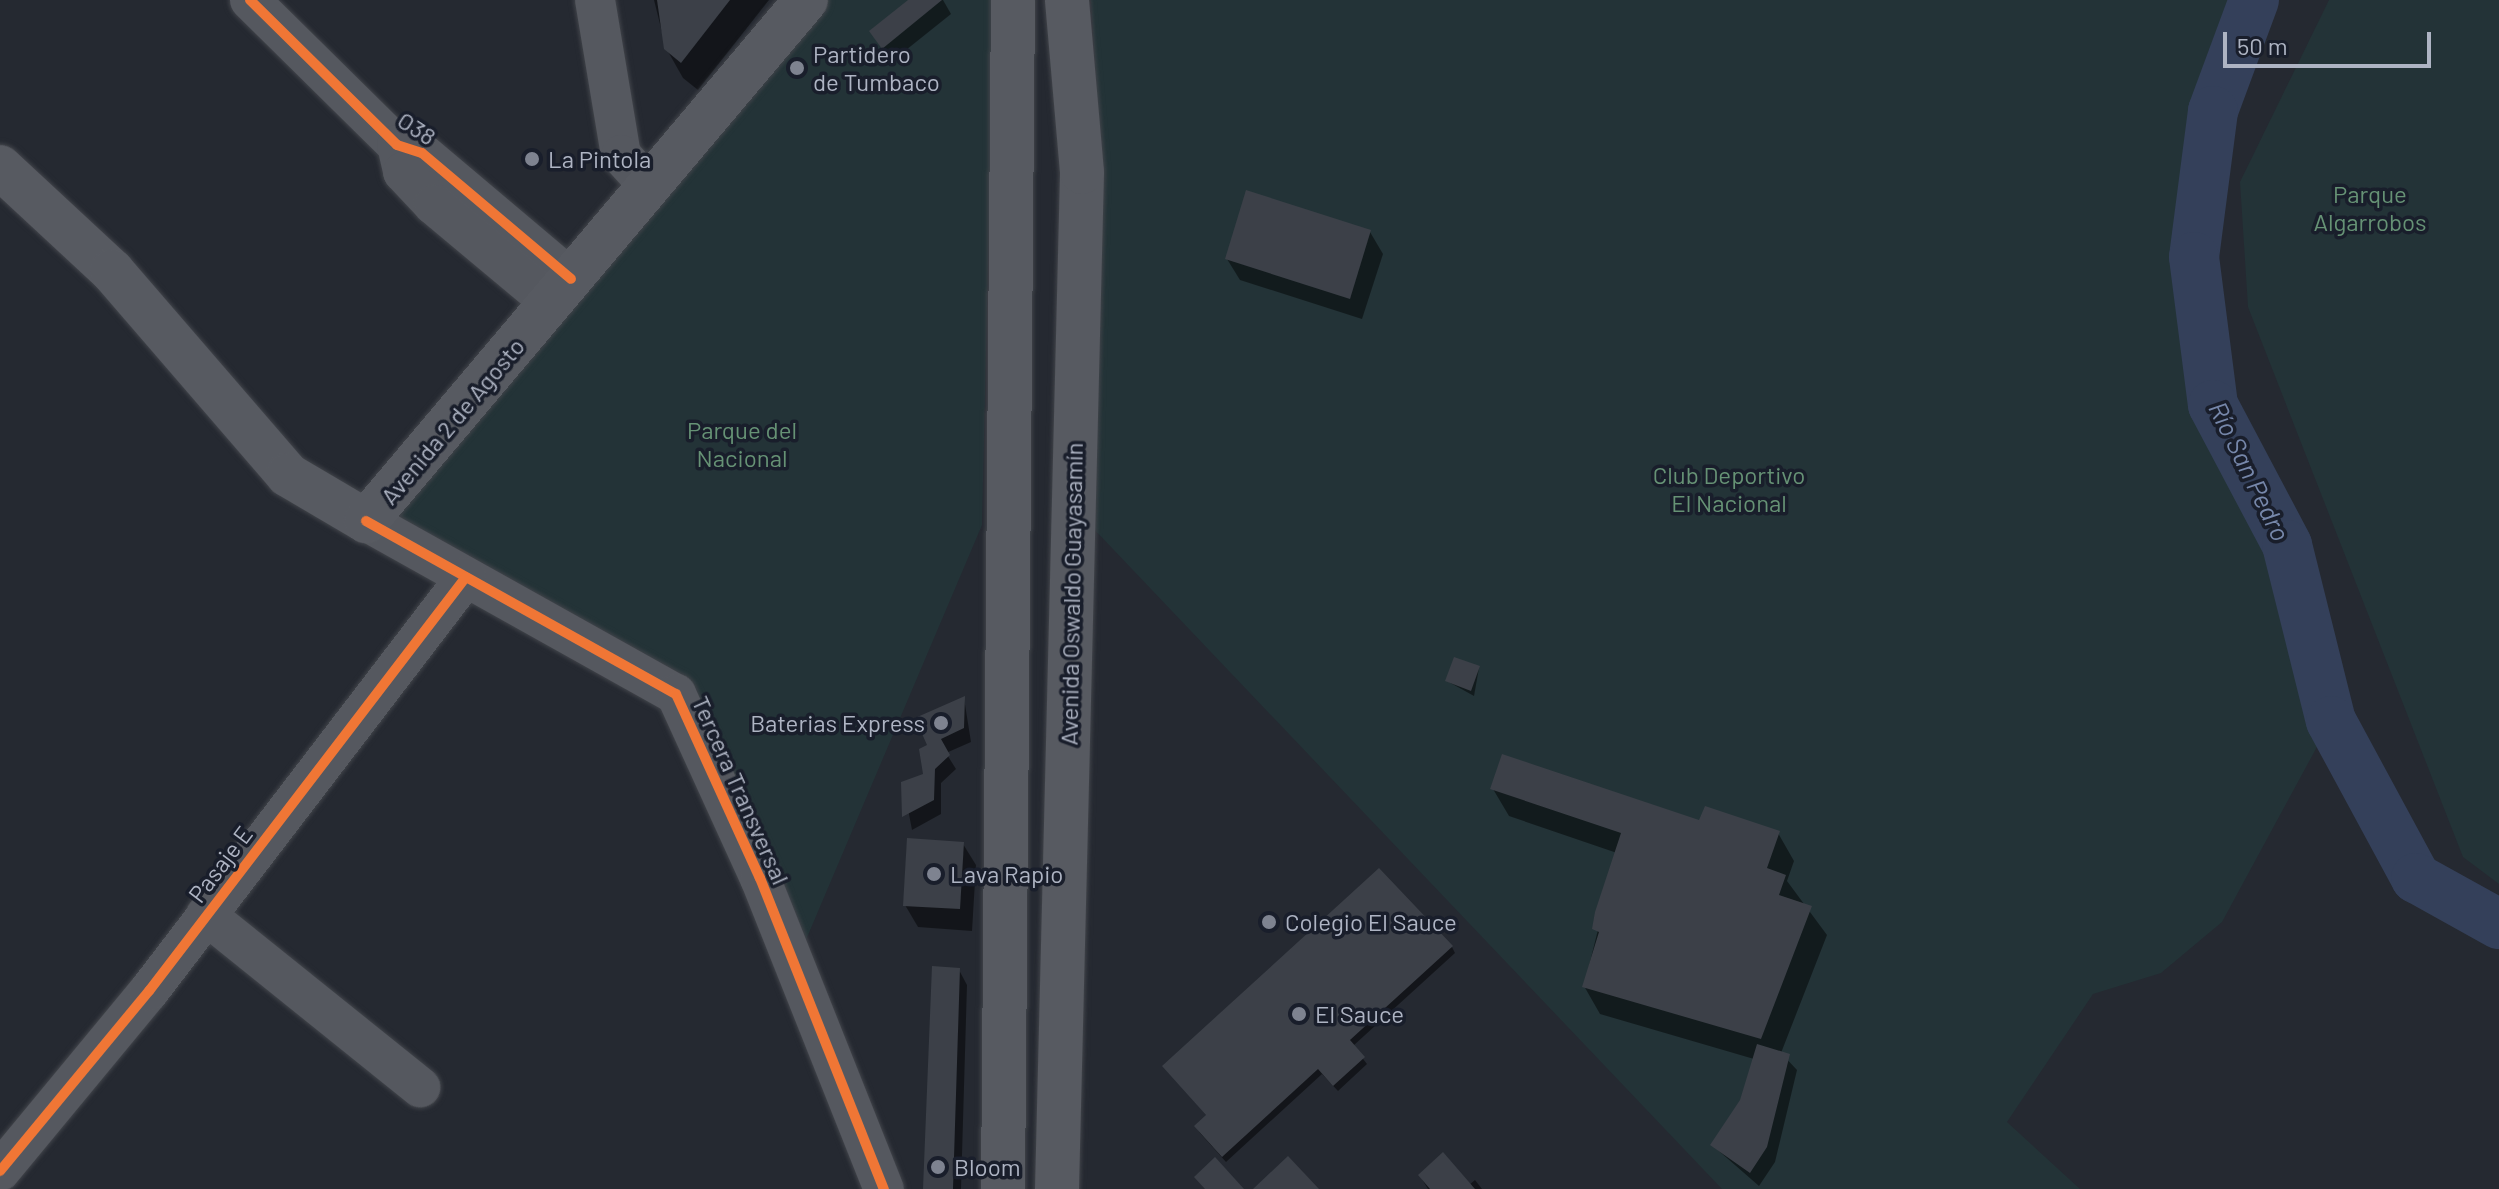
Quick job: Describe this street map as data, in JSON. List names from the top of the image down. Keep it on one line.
{"streets":{"main road":["Avenida 2 de Agosto","Avenida Oswaldo Guayasamín"],"street":["O38","Tercera Transversal","Pasaje E"]},"crossings":[["O38","Avenida 2 de Agosto"],["Avenida 2 de Agosto","Tercera Transversal"],["Tercera Transversal","Pasaje E"]],"water":["Río San Pedro"],"parks":["Parque Algarrobos","Parque del Nacional","Club Deportivo El Nacional"],"places":["Partidero de Tumbaco","La Pintola","Baterias Express","Lava Rapio","Colegio El Sauce","El Sauce","Bloom"],"scale_bar":"50 m"}
